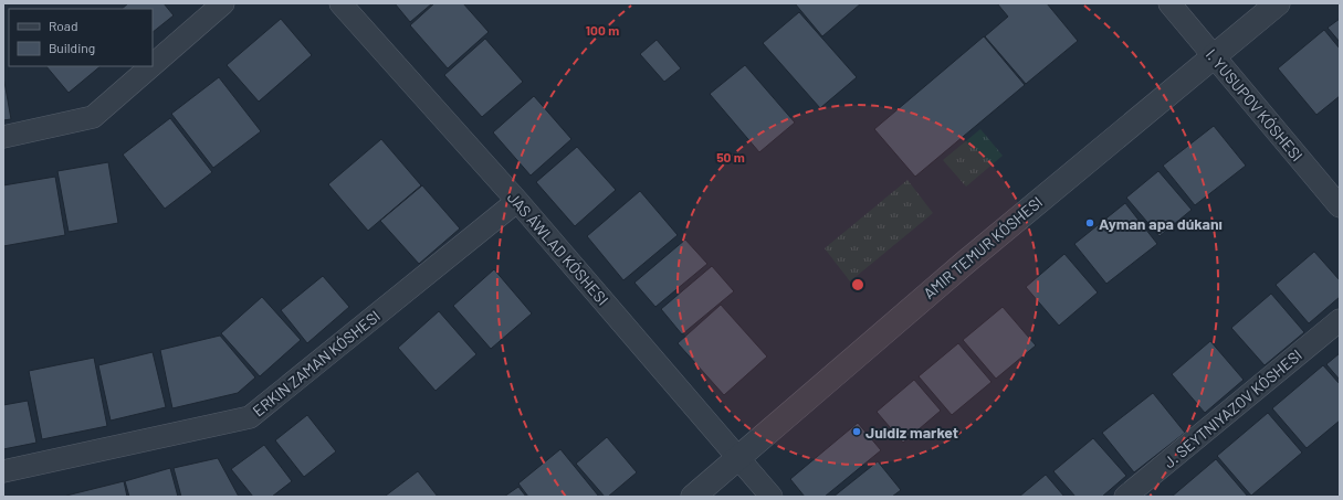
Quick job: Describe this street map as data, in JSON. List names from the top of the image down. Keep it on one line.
{"streets":{"street":["I. YUSUPOV KÓSHESI","AMIR TEMUR KÓSHESI","JAS ÁWLAD KÓSHESI","ERKIN ZAMAN KÓSHESI","J. SEYTNIYAZOV KÓSHESI"]},"crossings":[["I. YUSUPOV KÓSHESI","AMIR TEMUR KÓSHESI"],["AMIR TEMUR KÓSHESI","JAS ÁWLAD KÓSHESI"],["JAS ÁWLAD KÓSHESI","ERKIN ZAMAN KÓSHESI"]],"places":["Ayman apa dúkanı","Juldiz market"],"legend":["Road","Building"],"rings":["100 m","50 m"]}
